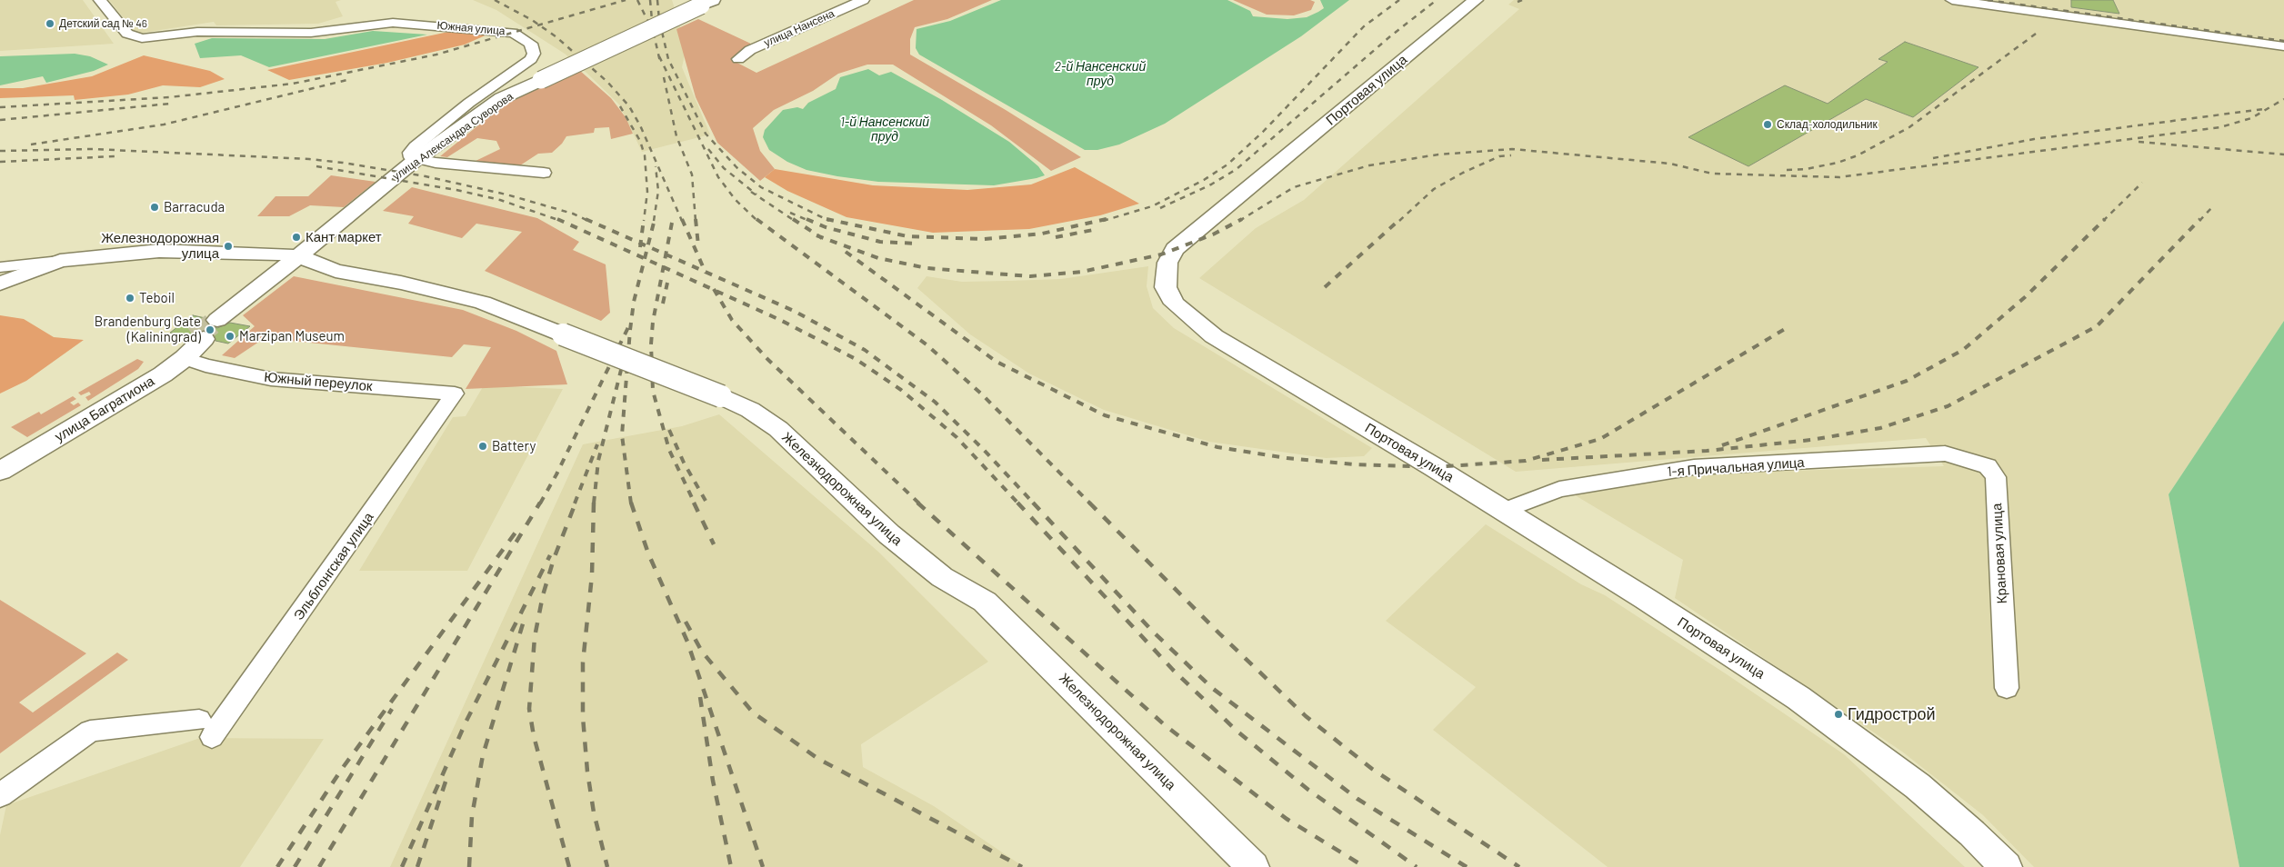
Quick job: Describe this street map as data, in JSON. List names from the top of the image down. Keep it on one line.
{"streets":{"main road":["Портовая улица","улица Александра Суворова","улица Багратиона","Железнодорожная улица"],"street":["Южная улица","улица Нансена","Южный переулок","1-я Причальная улица","Крановая улица","Эльблонгская улица"]},"crossings":[["Южная улица","улица Александра Суворова"],["Портовая улица","1-я Причальная улица"],["улица Александра Суворова","Железнодорожная улица"],["Южный переулок","улица Багратиона"],["Южный переулок","Эльблонгская улица"],["1-я Причальная улица","Крановая улица"]],"water":["2-й Нансенский пруд","1-й Нансенский пруд"],"places":["Детский сад № 46","Склад-холодильник","Barracuda","Кант маркет","Железнодорожная улица","Teboil","Brandenburg Gate (Kaliningrad)","Marzipan Museum","Battery","Гидрострой"]}
